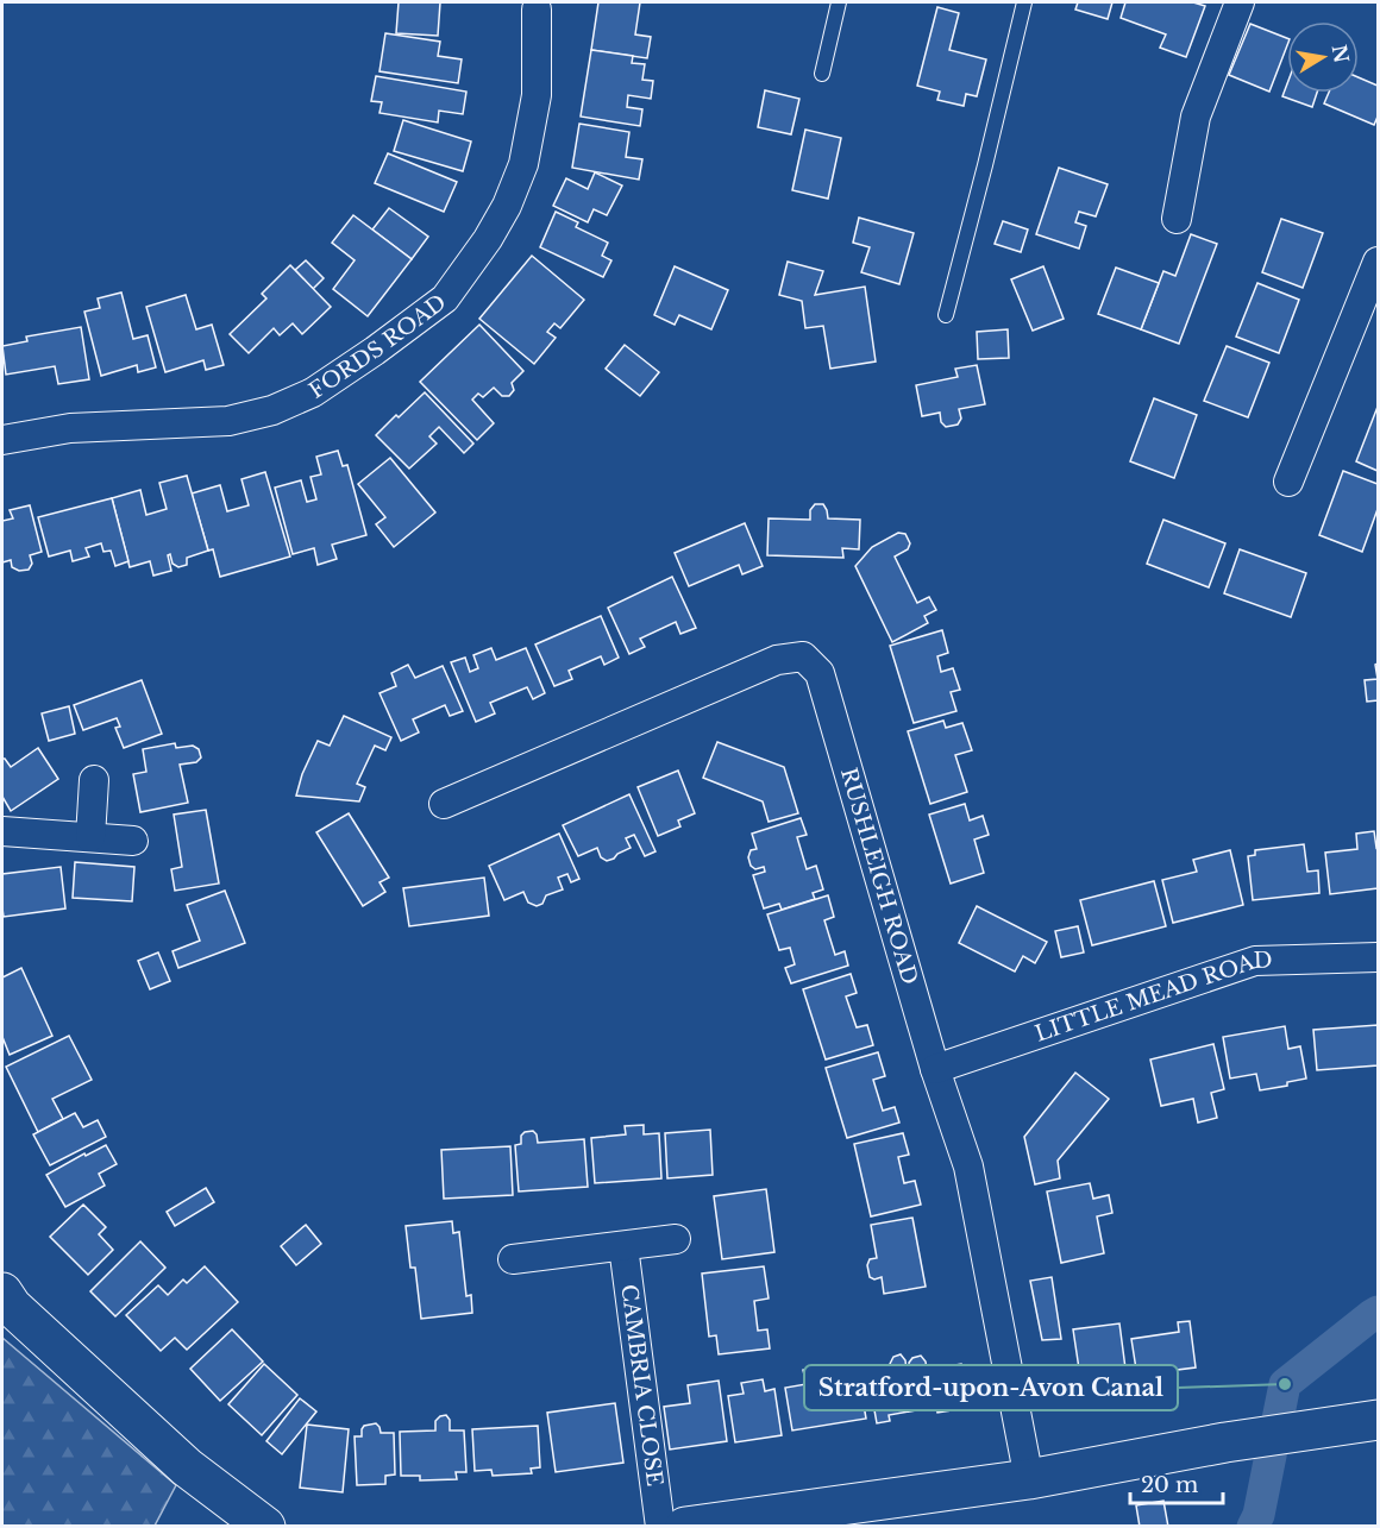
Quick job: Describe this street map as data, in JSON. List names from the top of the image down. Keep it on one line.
{"streets":{"street":["FORDS ROAD","RUSHLEIGH ROAD","LITTLE MEAD ROAD","CAMBRIA CLOSE"]},"crossings":[["RUSHLEIGH ROAD","LITTLE MEAD ROAD"]],"places":["Stratford-upon-Avon Canal"],"scale_bar":"20 m","north":"right"}
